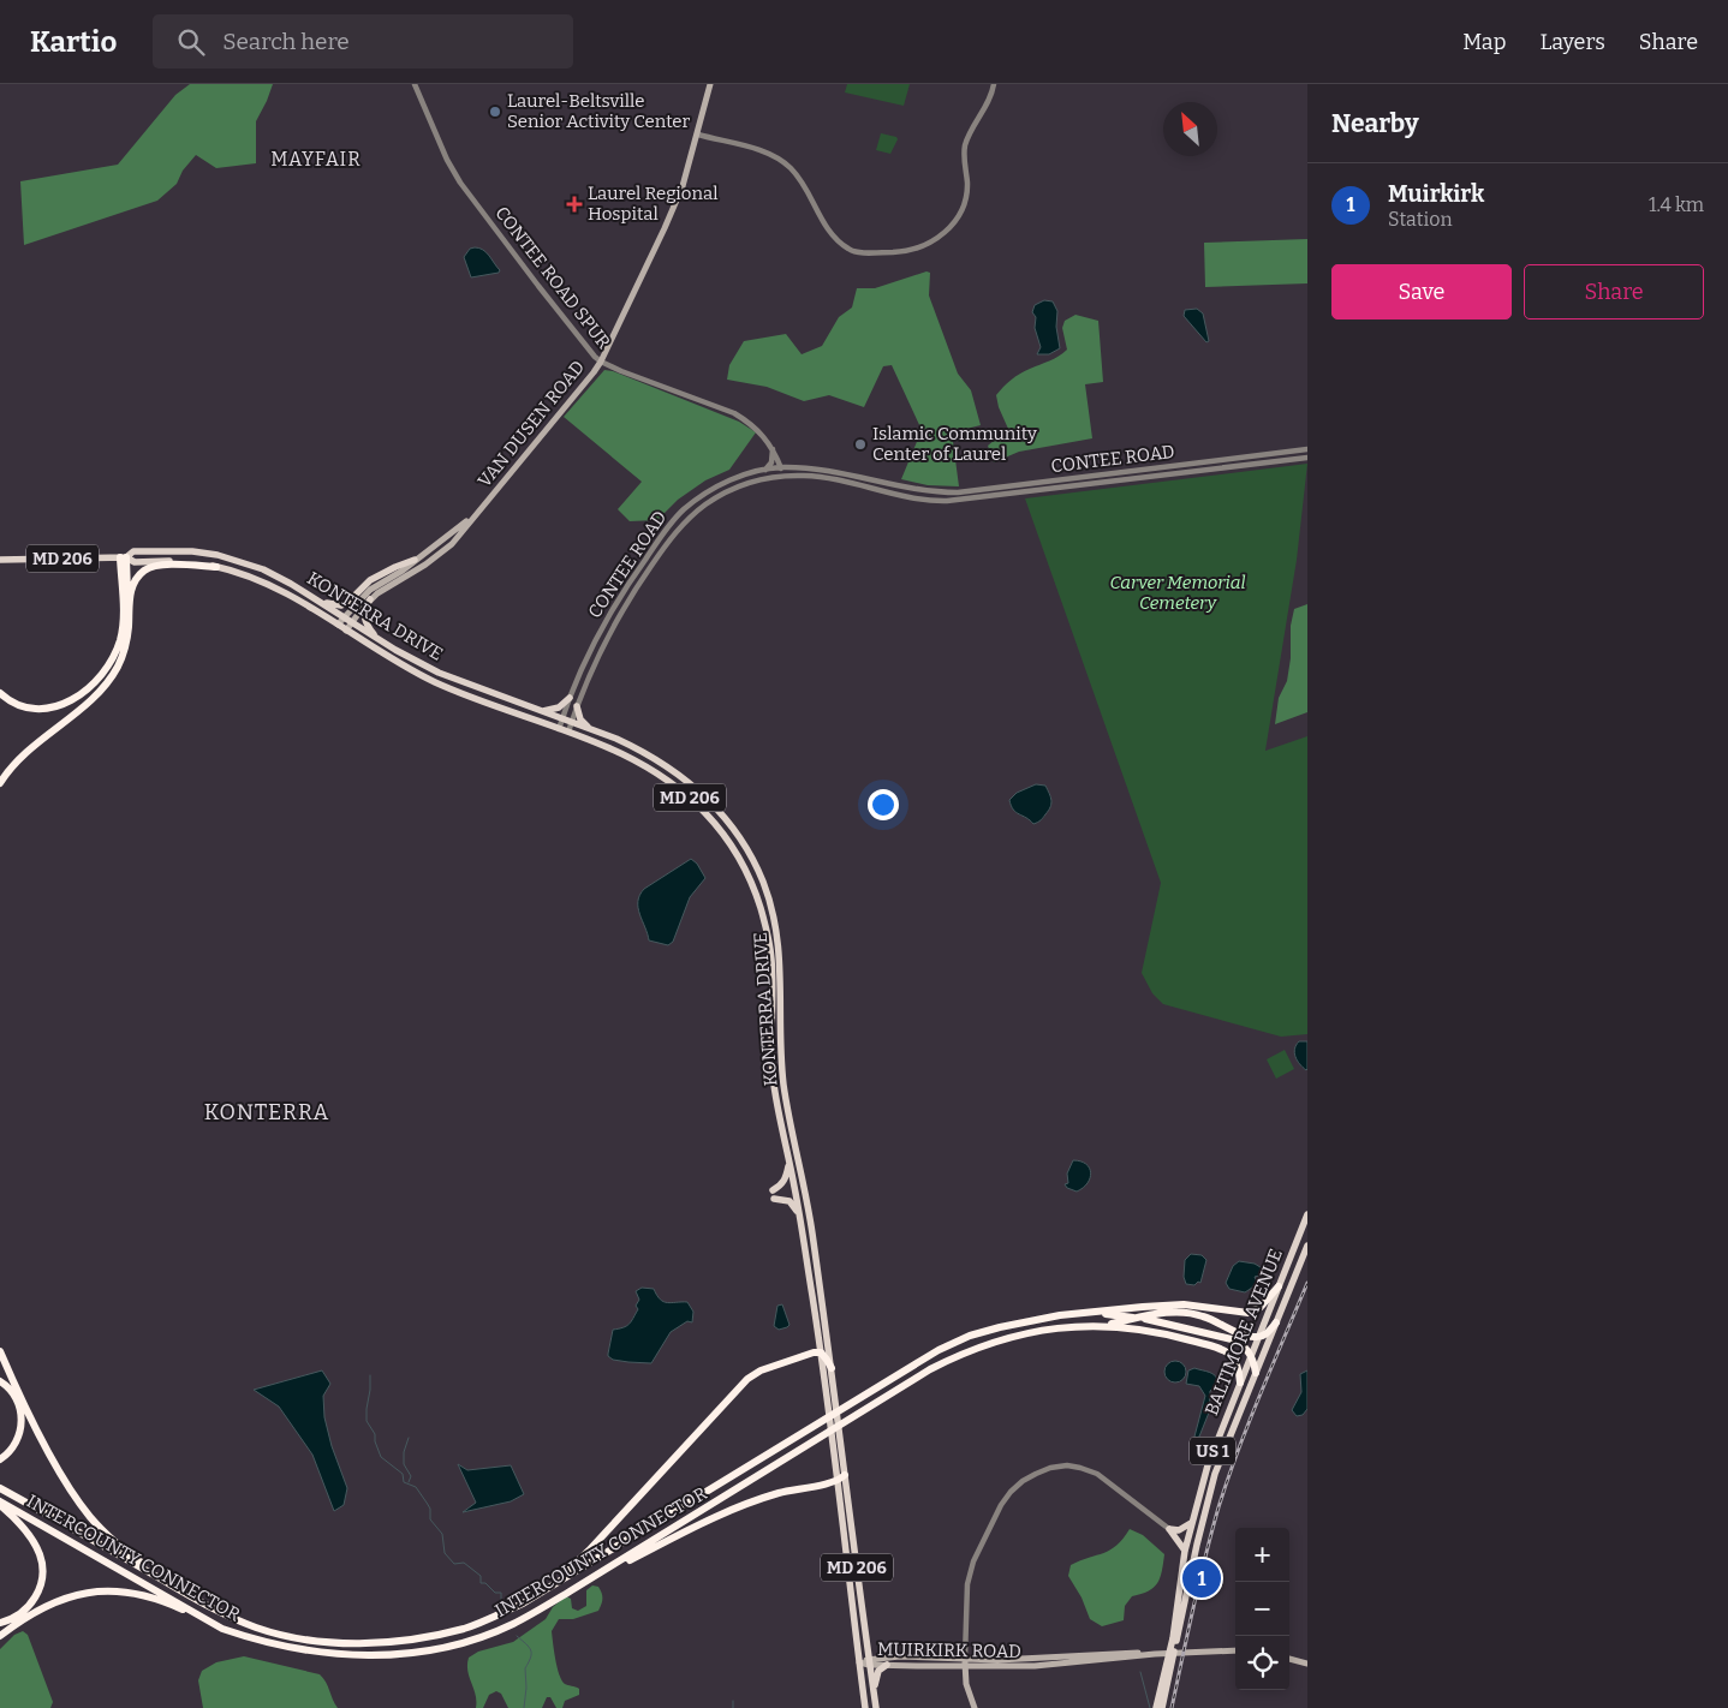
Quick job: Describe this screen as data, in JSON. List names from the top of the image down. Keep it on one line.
{"streets":{"highway":["INTERCOUNTY CONNECTOR"],"main road":["VAN DUSEN ROAD","MD 206","KONTERRA DRIVE","BALTIMORE AVENUE","US 1","MUIRKIRK ROAD"],"street":["CONTEE ROAD SPUR","CONTEE ROAD"]},"crossings":[["CONTEE ROAD SPUR","VAN DUSEN ROAD"],["CONTEE ROAD SPUR","CONTEE ROAD"],["VAN DUSEN ROAD","KONTERRA DRIVE"],["CONTEE ROAD","KONTERRA DRIVE"],["MD 206","KONTERRA DRIVE"],["MD 206","MUIRKIRK ROAD"],["KONTERRA DRIVE","MUIRKIRK ROAD"]],"districts":["MAYFAIR","KONTERRA"],"parks":["Carver Memorial Cemetery"],"places":{"other":["Laurel-Beltsville Senior Activity Center","Islamic Community Center of Laurel"],"health":["Laurel Regional Hospital"]},"north":"top left","page":{"header":"Kartio","search":"Search here","nav":["Map","Layers","Share"],"heading":"Nearby","list":[{"mark":"1","name":"Muirkirk","note":"Station","value":"1.4 km"}],"buttons":["Save","Share"],"map_buttons":["+","−"],"pins":"1"}}
